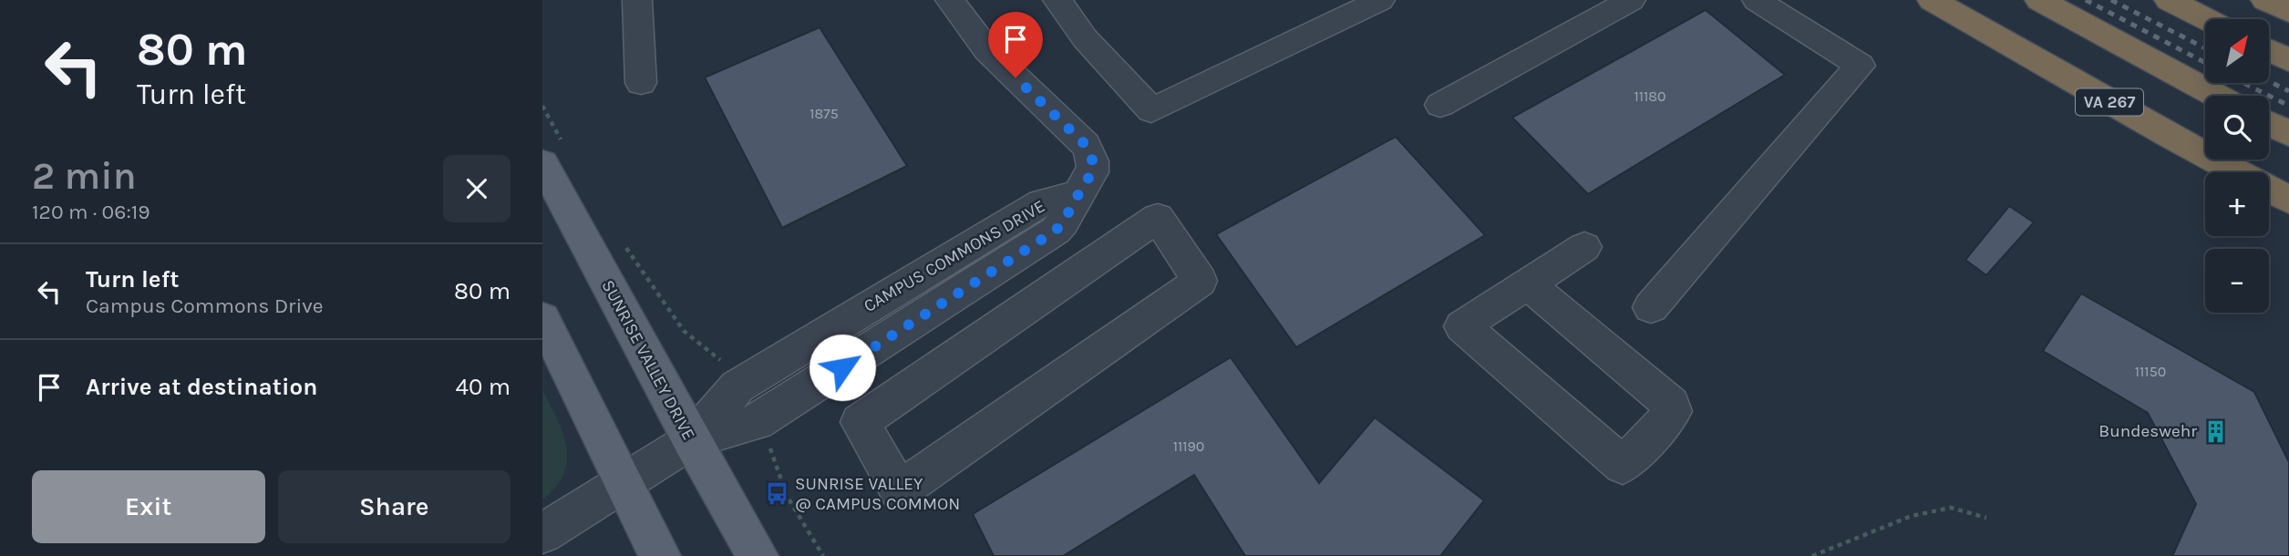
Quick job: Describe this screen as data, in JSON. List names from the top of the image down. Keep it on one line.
{"streets":{"highway":["VA 267"],"main road":["SUNRISE VALLEY DRIVE"],"street":["CAMPUS COMMONS DRIVE"]},"crossings":[["CAMPUS COMMONS DRIVE","SUNRISE VALLEY DRIVE"]],"places":{"building":["Bundeswehr"],"bus stop":["SUNRISE VALLEY @ CAMPUS COMMON"]},"house_numbers":["11180","1875","11150","11190"],"north":"top right","page":{"turn":["80 m","Turn left"],"map_buttons":["+","−"],"heading":["2 min","120 m · 06:19"],"list":[{"name":"Turn left","note":"Campus Commons Drive","value":"80 m"},{"name":"Arrive at destination","value":"40 m"}],"buttons":["Exit","Share"]}}
